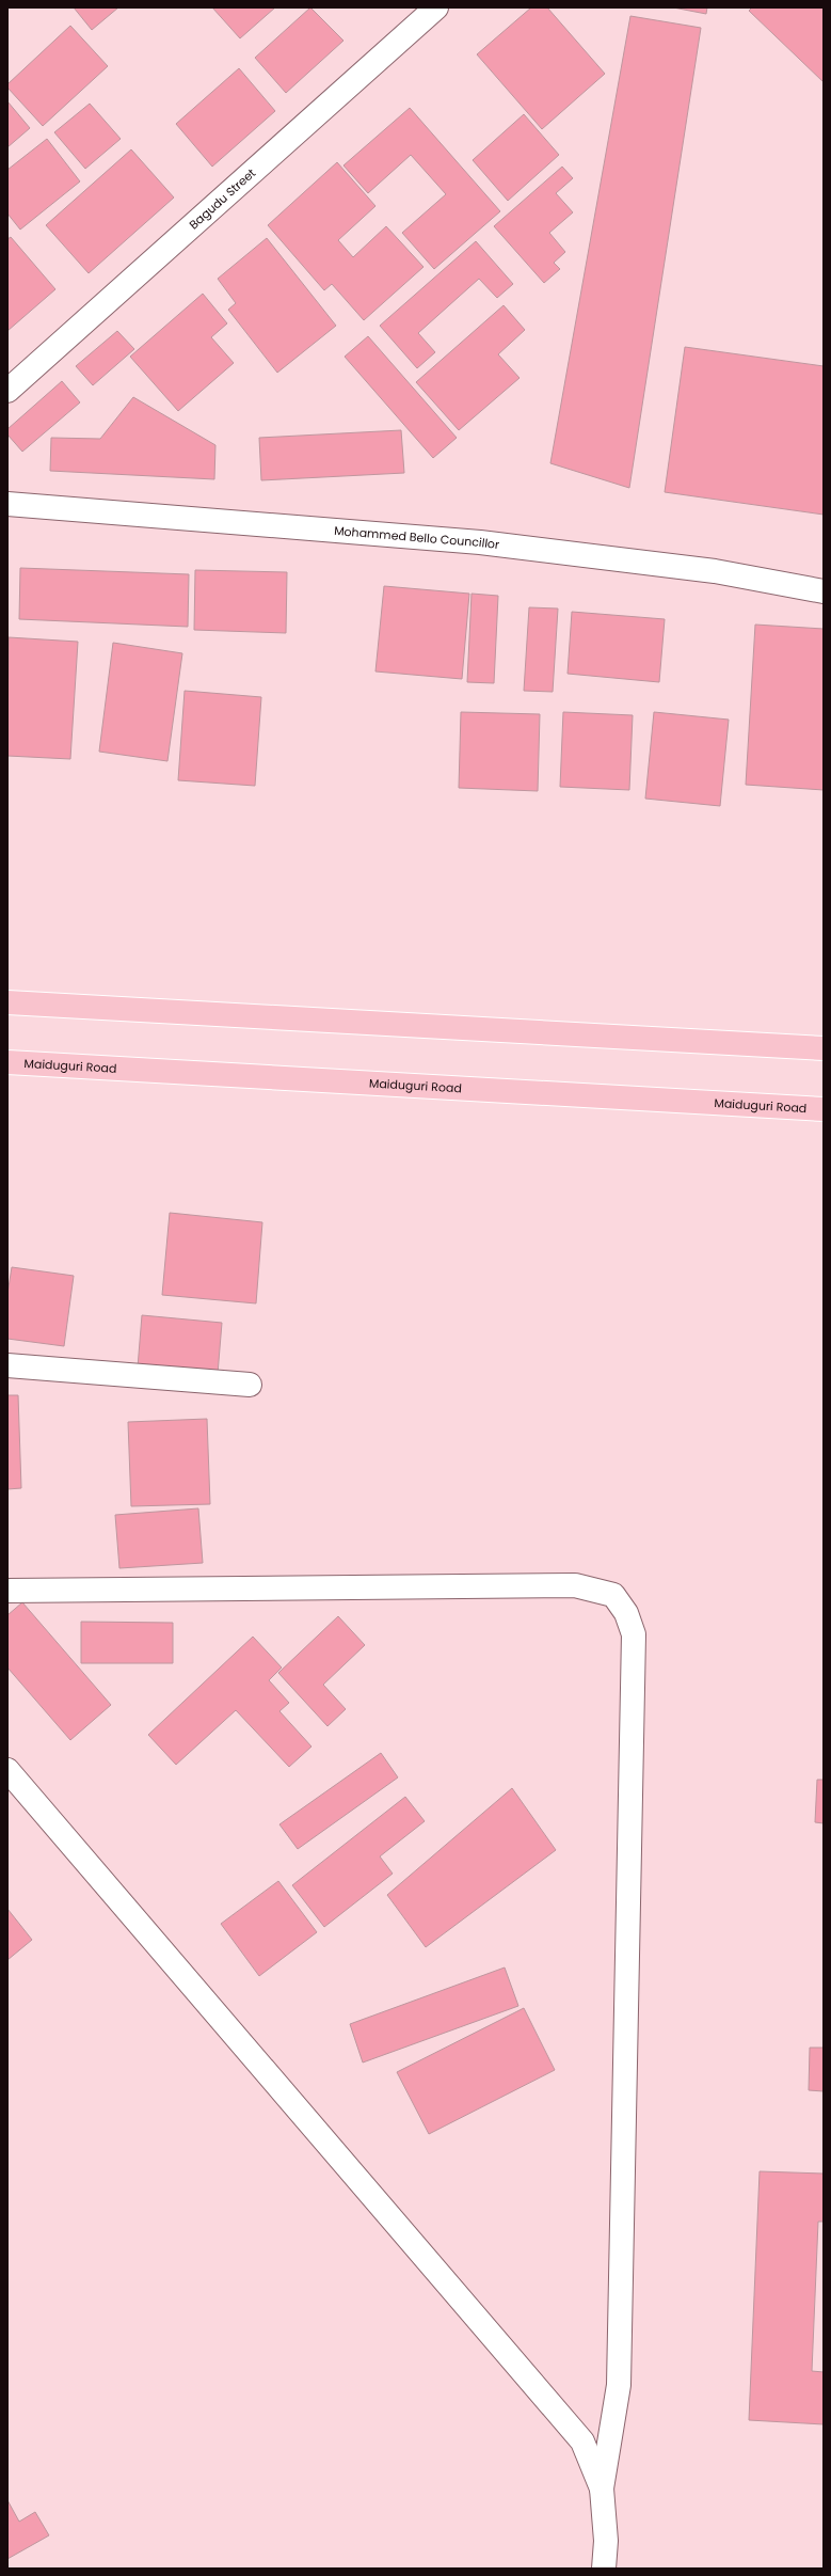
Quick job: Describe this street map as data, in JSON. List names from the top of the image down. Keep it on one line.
{"streets":{"highway":["Maiduguri Road"],"street":["Bagudu Street","Mohammed Bello Councillor"]}}
